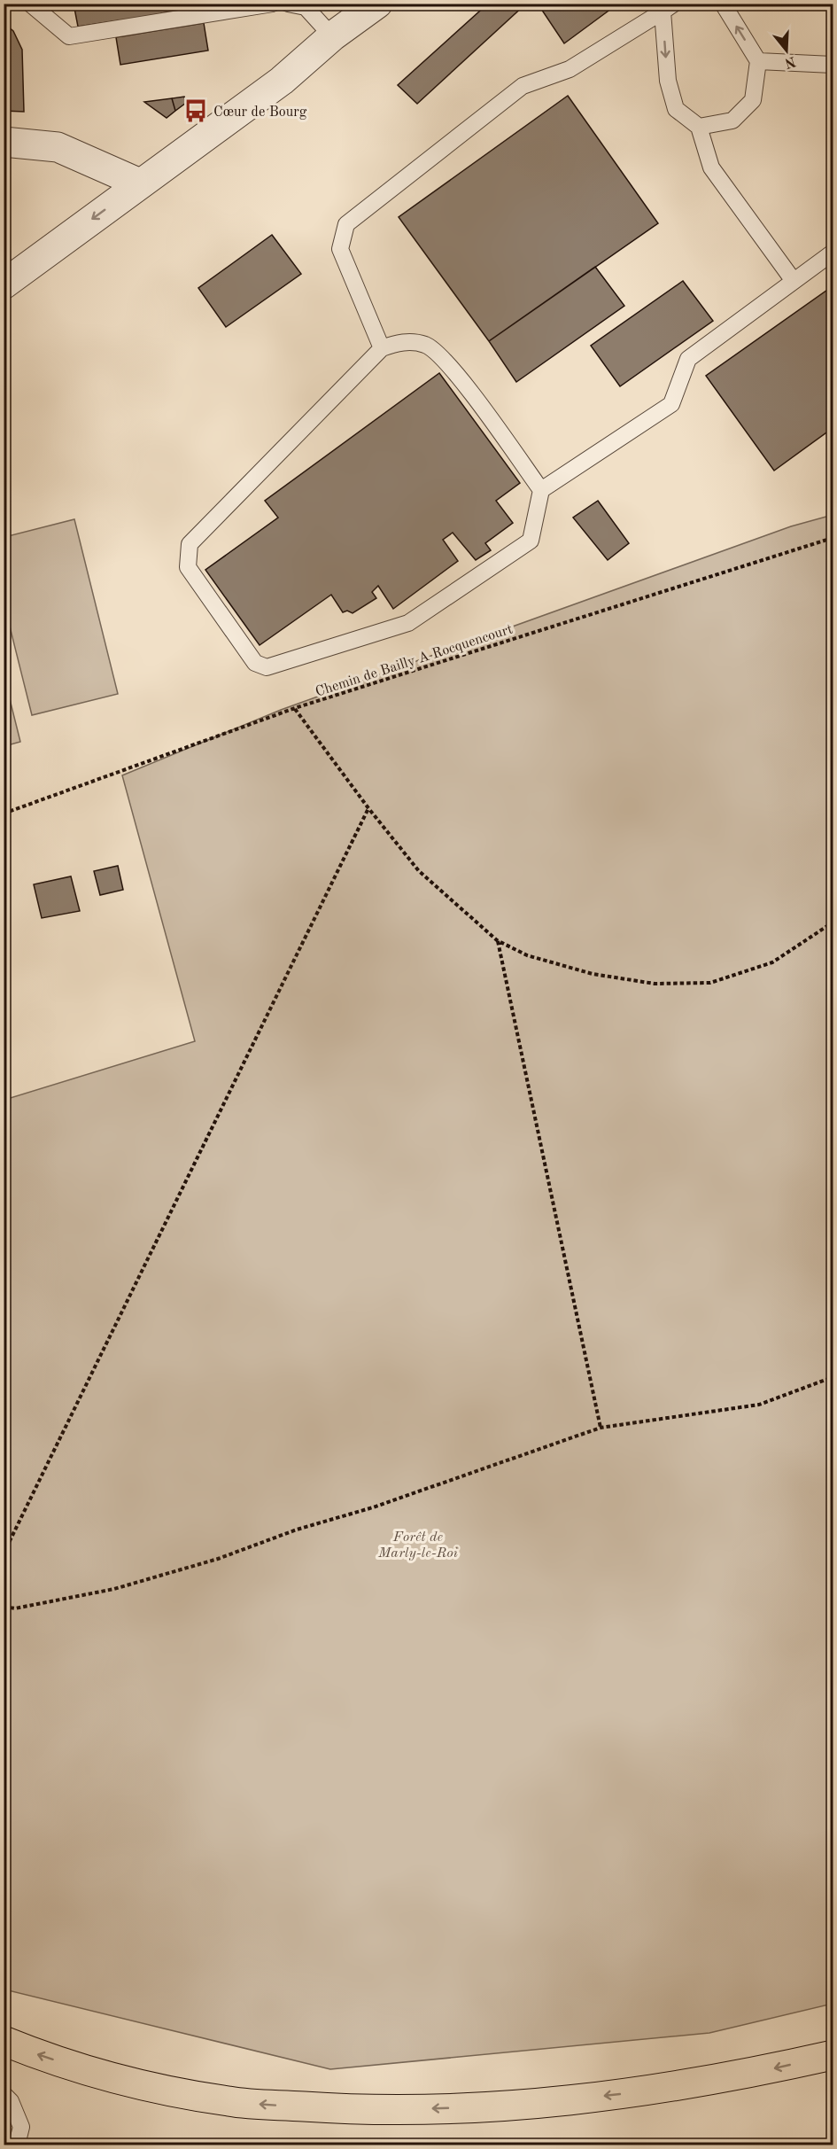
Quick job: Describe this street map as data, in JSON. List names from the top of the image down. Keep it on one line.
{"streets":{"path":["Chemin de Bailly A Rocquencourt"]},"parks":["Forêt de Marly-le-Roi"],"places":{"bus stop":["Cœur de Bourg"]},"north":"bottom"}
